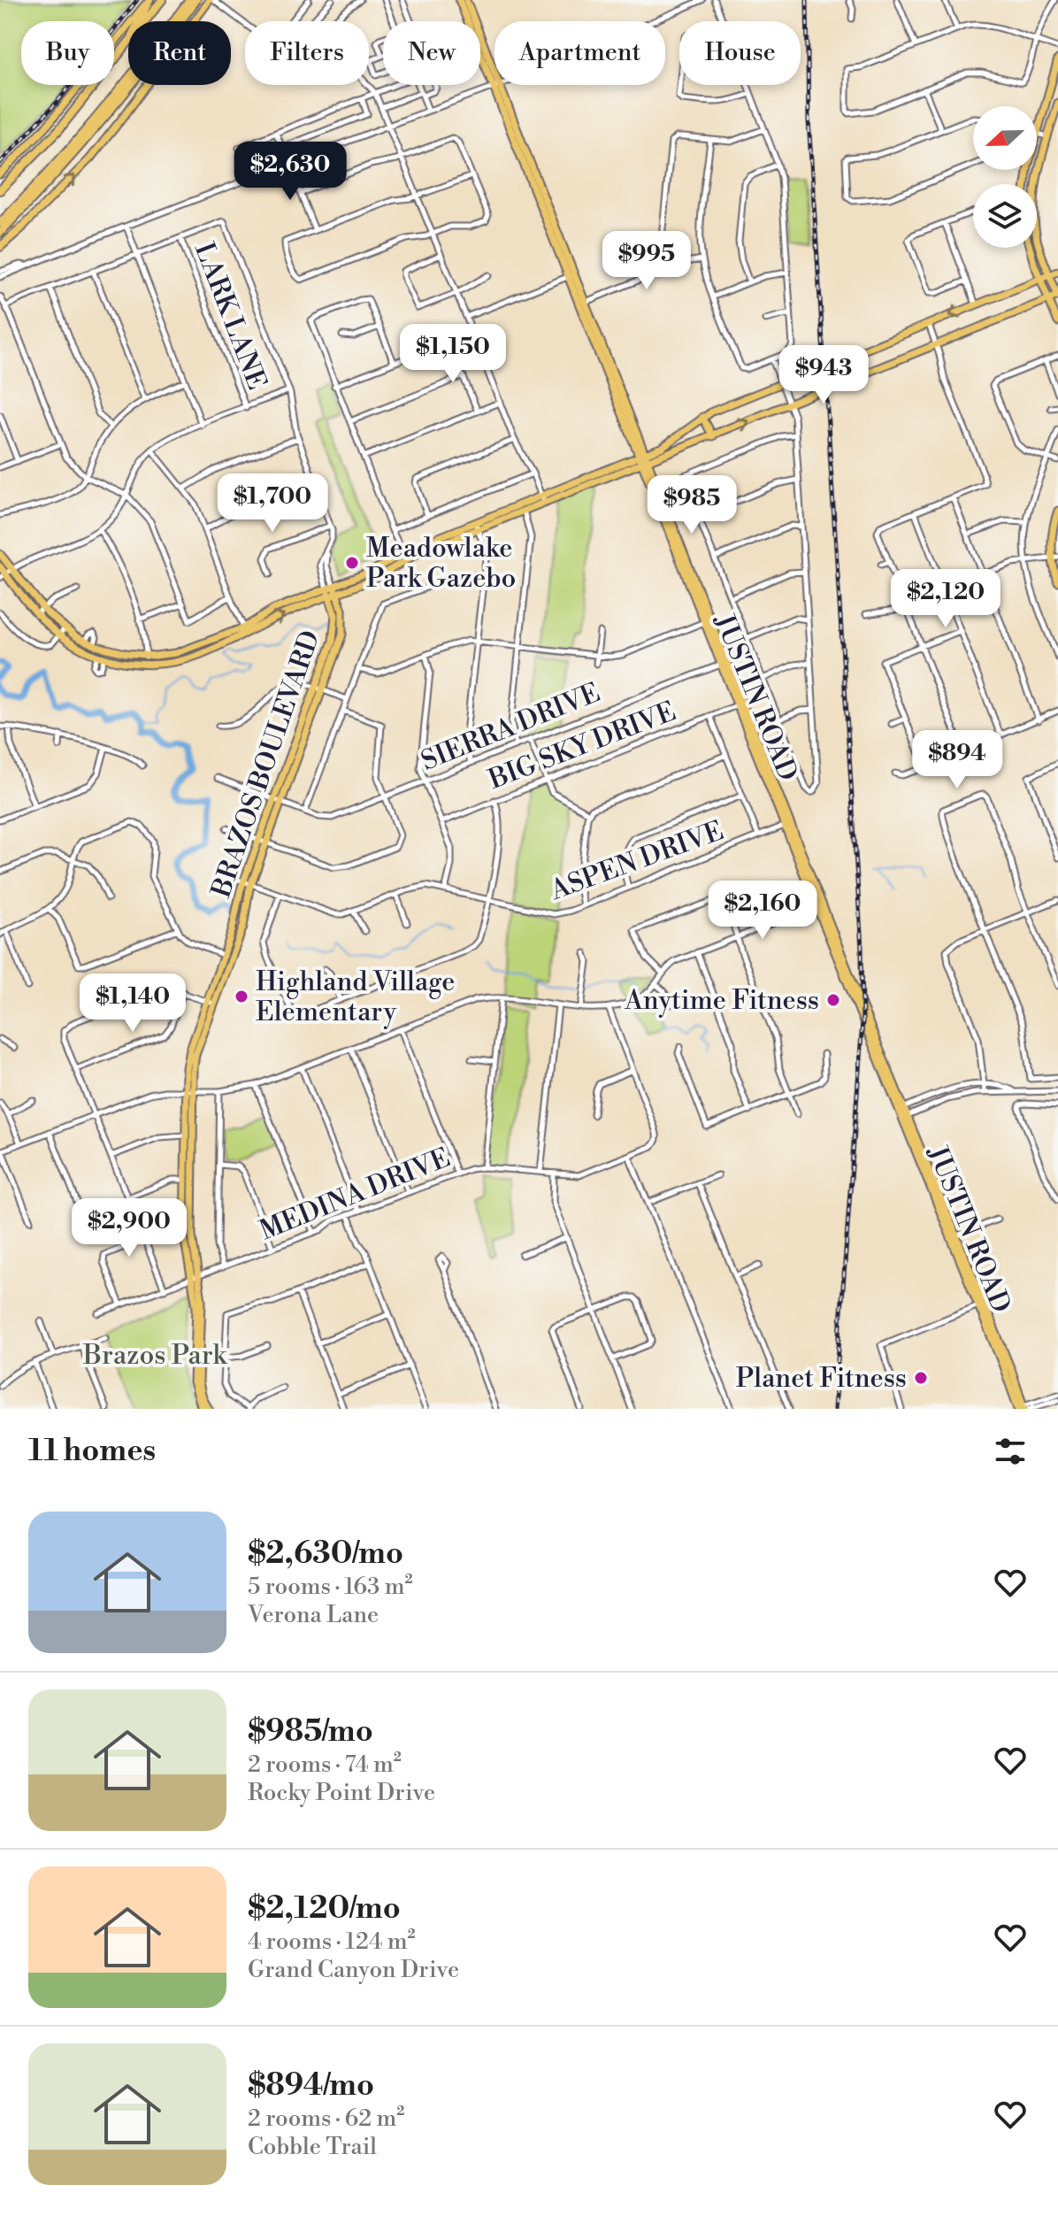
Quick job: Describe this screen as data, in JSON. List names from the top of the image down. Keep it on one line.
{"streets":{"main road":["JUSTIN ROAD","BRAZOS BOULEVARD"],"street":["LARK LANE","SIERRA DRIVE","BIG SKY DRIVE","ASPEN DRIVE","MEDINA DRIVE"]},"crossings":[["LARK LANE","BRAZOS BOULEVARD"],["JUSTIN ROAD","SIERRA DRIVE"],["JUSTIN ROAD","BIG SKY DRIVE"],["JUSTIN ROAD","ASPEN DRIVE"],["SIERRA DRIVE","BRAZOS BOULEVARD"],["BRAZOS BOULEVARD","ASPEN DRIVE"],["BRAZOS BOULEVARD","MEDINA DRIVE"]],"parks":["Brazos Park"],"places":["Meadowlake Park Gazebo","Highland Village Elementary","Anytime Fitness","Planet Fitness"],"north":"left","page":{"chip":["Buy","Rent","Filters","New","Apartment","House"],"price":["$2,630","$995","$1,150","$943","$1,700","$985","$2,120","$894","$2,160","$1,140","$2,900"],"heading":"11 homes","list":[{"name":"$2,630/mo","note":"5 rooms · 163 m² · Verona Lane"},{"name":"$985/mo","note":"2 rooms · 74 m² · Rocky Point Drive"},{"name":"$2,120/mo","note":"4 rooms · 124 m² · Grand Canyon Drive"},{"name":"$894/mo","note":"2 rooms · 62 m² · Cobble Trail"}]}}
